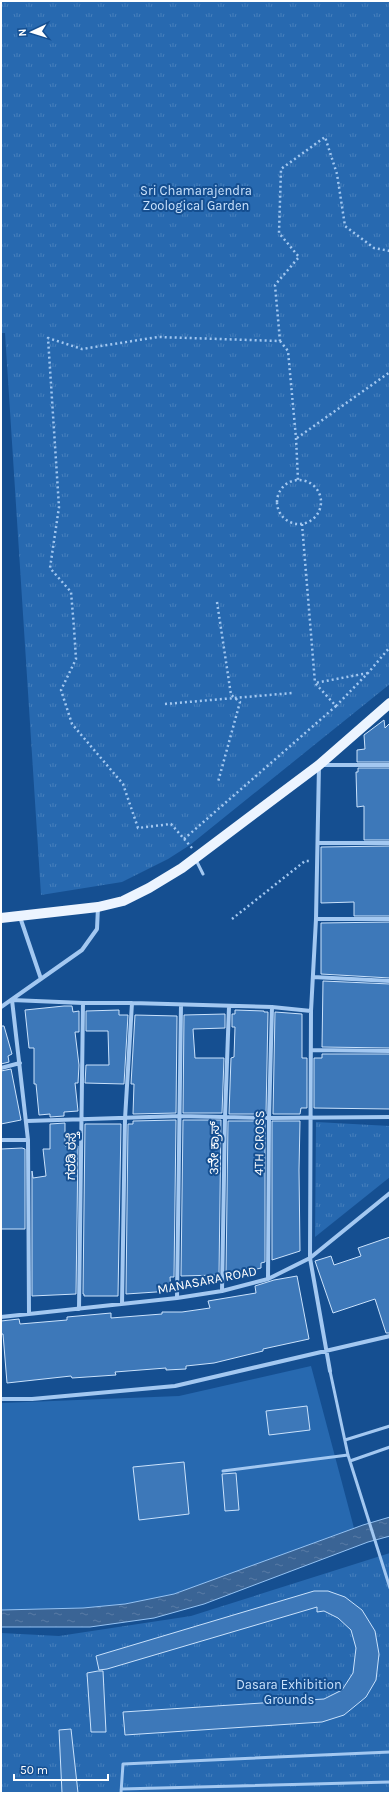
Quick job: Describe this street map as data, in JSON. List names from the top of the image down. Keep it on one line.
{"streets":{"street":["4TH CROSS","3ನೆೇ ಕ್ರಾಸ್","ಗರಡಿ ರಸ್ತೆ","MANASARA ROAD"]},"crossings":[["4TH CROSS","MANASARA ROAD"],["3ನೆೇ ಕ್ರಾಸ್","MANASARA ROAD"],["ಗರಡಿ ರಸ್ತೆ","MANASARA ROAD"]],"parks":["Sri Chamarajendra Zoological Garden","Dasara Exhibition Grounds"],"scale_bar":"50 m","north":"left"}
